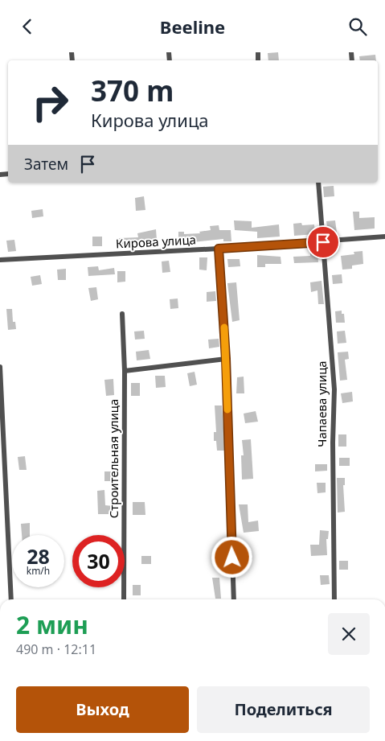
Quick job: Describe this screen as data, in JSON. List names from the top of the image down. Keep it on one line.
{"streets":{"street":["Кирова улица","Чапаева улица","Строительная улица"]},"crossings":[["Кирова улица","Чапаева улица"]],"page":{"header":"Beeline","turn":["370 m","Кирова улица"],"then":"Затем","speed":"28 km/h","limit":"30","heading":["2 мин","490 m · 12:11"],"buttons":["Выход","Поделиться"]}}
